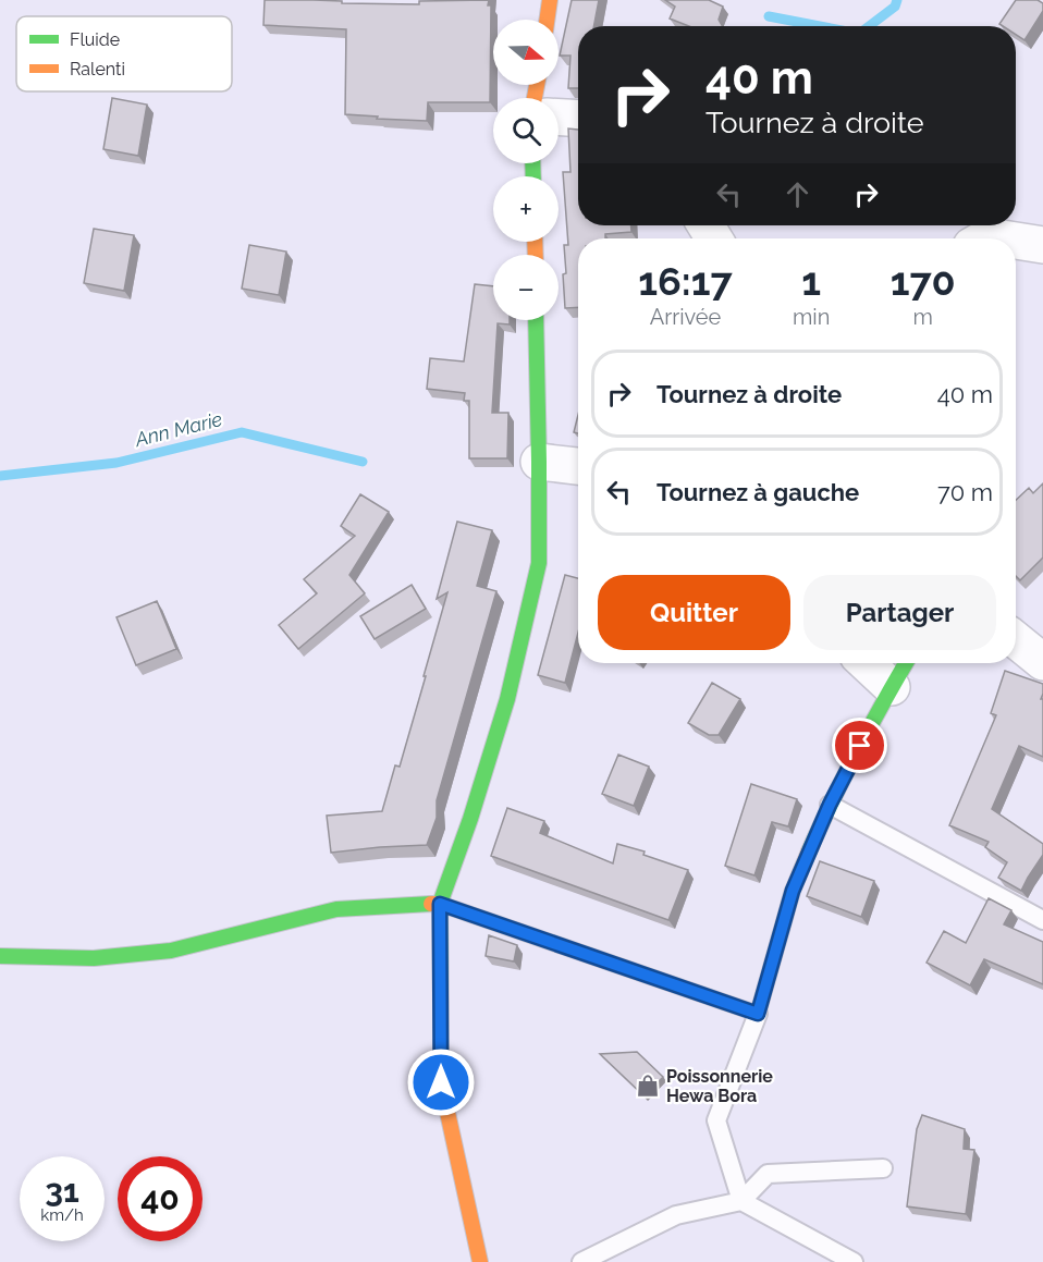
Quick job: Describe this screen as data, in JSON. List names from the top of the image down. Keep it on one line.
{"water":["Ann Marie"],"places":{"shop":["Poissonnerie Hewa Bora"]},"legend":["Fluide","Ralenti"],"north":"right","page":{"map_buttons":["+","−"],"turn":["40 m","Tournez à droite"],"eta":["16:17","Arrivée","1","min","170","m"],"list":[{"name":"Tournez à droite","value":"40 m"},{"name":"Tournez à gauche","value":"70 m"}],"buttons":["Quitter","Partager"],"speed":"31 km/h","limit":"40"}}
